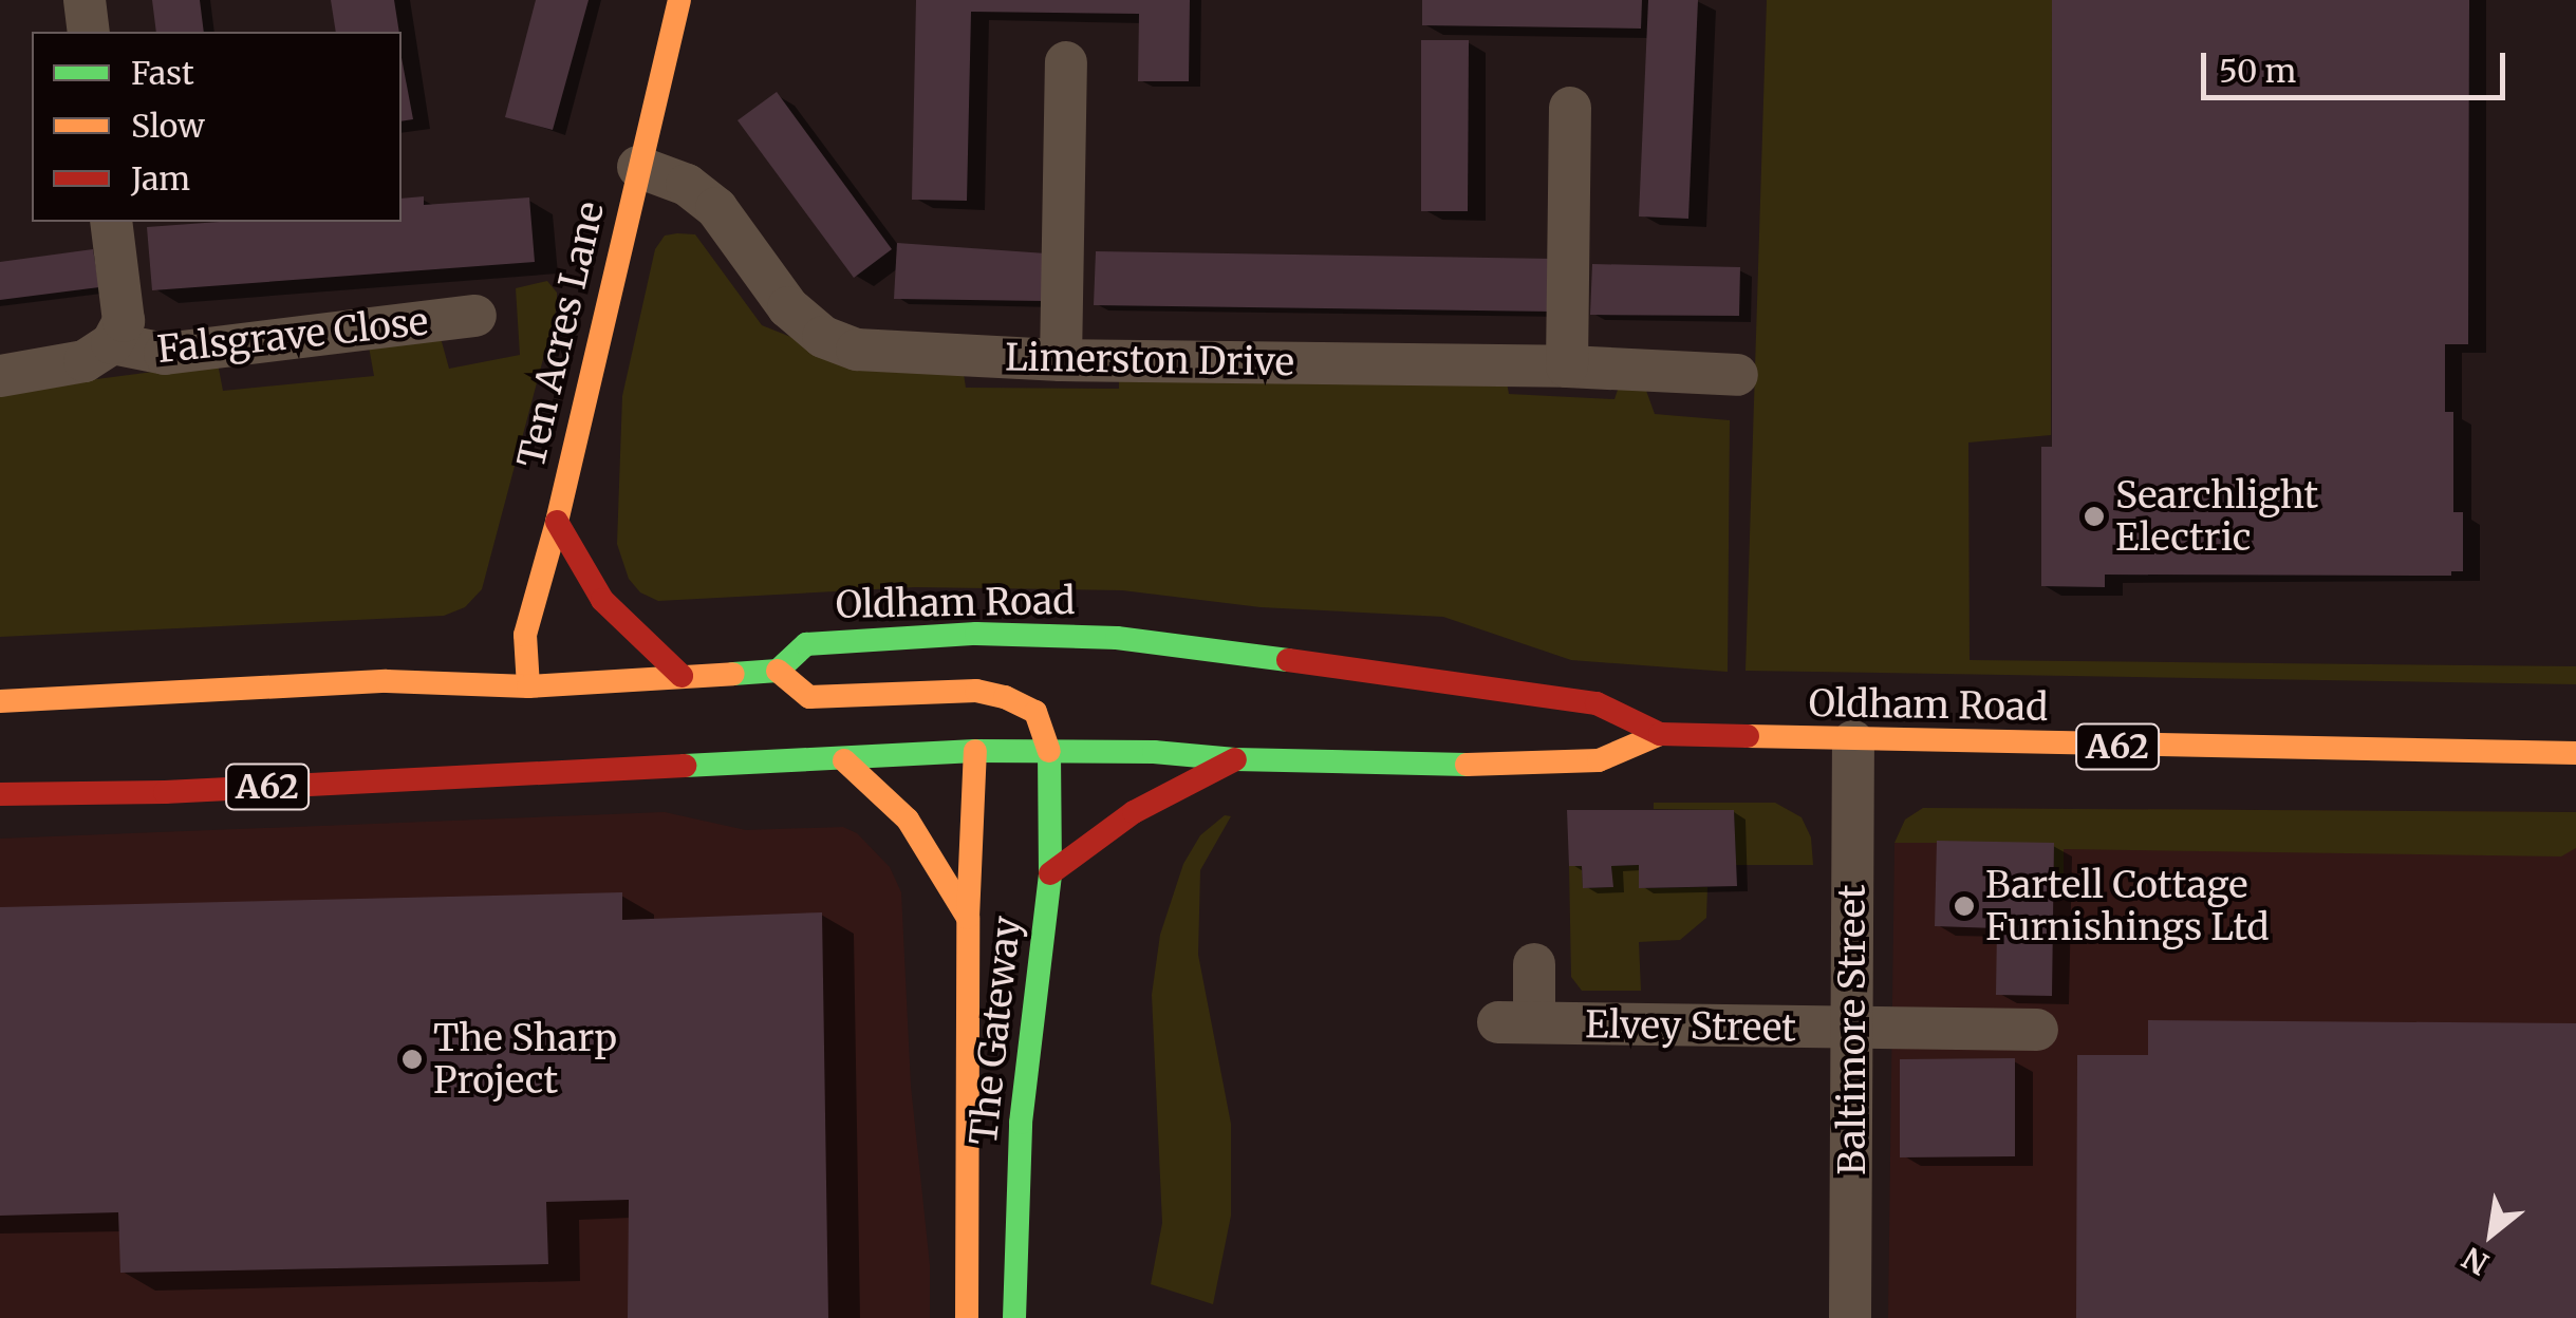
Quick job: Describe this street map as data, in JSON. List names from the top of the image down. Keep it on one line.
{"streets":{"main road":["Ten Acres Lane","Oldham Road","A62","The Gateway"],"street":["Falsgrave Close","Limerston Drive","Elvey Street","Baltimore Street"]},"crossings":[["Ten Acres Lane","Limerston Drive"],["Oldham Road","Baltimore Street"],["Oldham Road","The Gateway"],["Elvey Street","Baltimore Street"]],"places":["Searchlight Electric","Bartell Cottage Furnishings Ltd","The Sharp Project"],"legend":["Fast","Slow","Jam"],"scale_bar":"50 m","north":"bottom left"}
